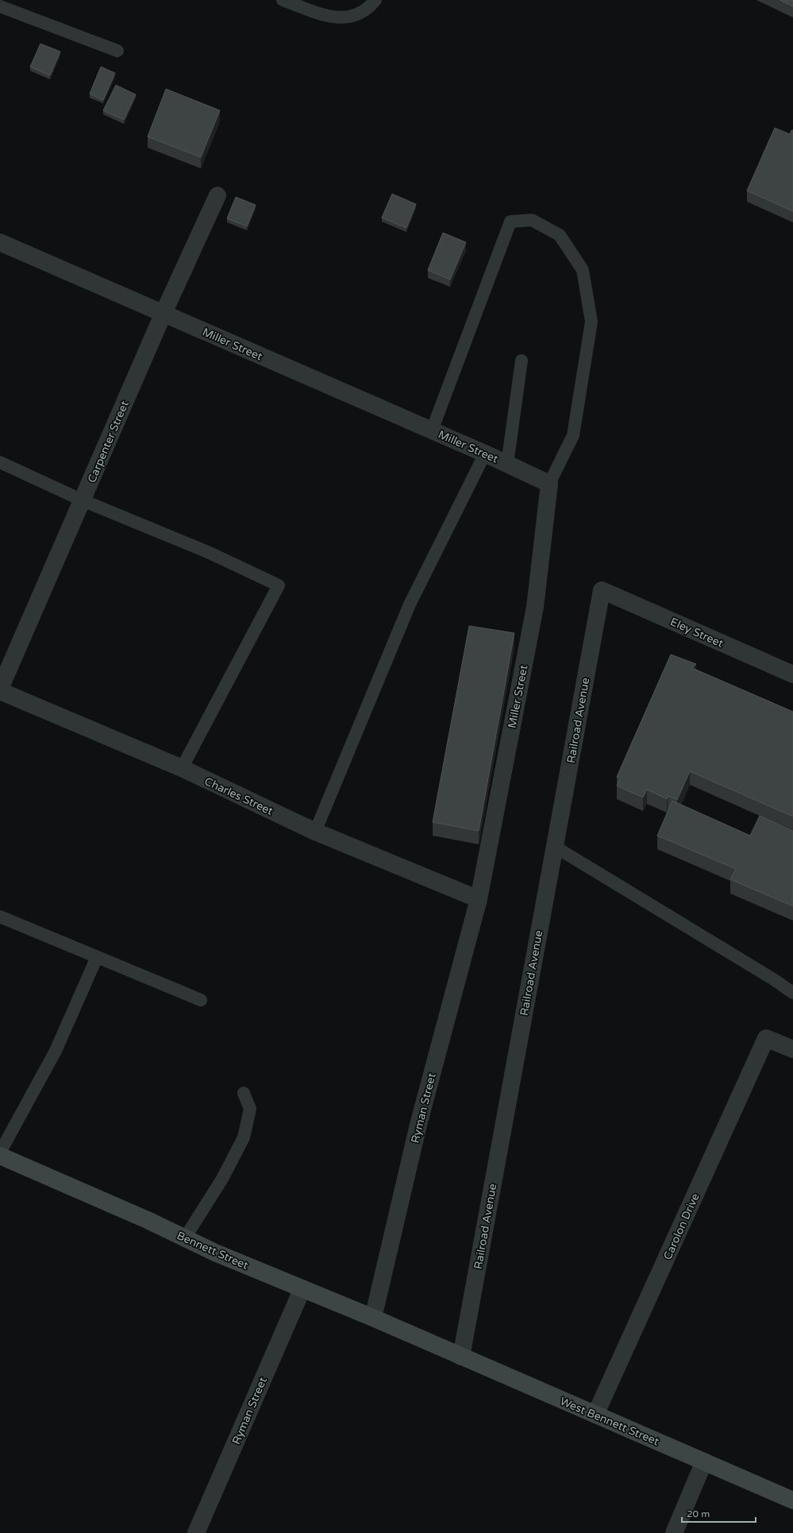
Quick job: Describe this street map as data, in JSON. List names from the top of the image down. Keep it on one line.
{"streets":{"street":["Miller Street","Carpenter Street","Eley Street","Railroad Avenue","Charles Street","Ryman Street","Carolon Drive","Bennett Street","West Bennett Street"]},"crossings":[["Miller Street","Carpenter Street"],["Miller Street","Charles Street"],["Miller Street","Ryman Street"],["Carpenter Street","Charles Street"],["Eley Street","Railroad Avenue"],["Railroad Avenue","West Bennett Street"],["Charles Street","Ryman Street"],["Ryman Street","Bennett Street"],["Carolon Drive","West Bennett Street"],["Bennett Street","West Bennett Street"]],"scale_bar":"20 m"}
